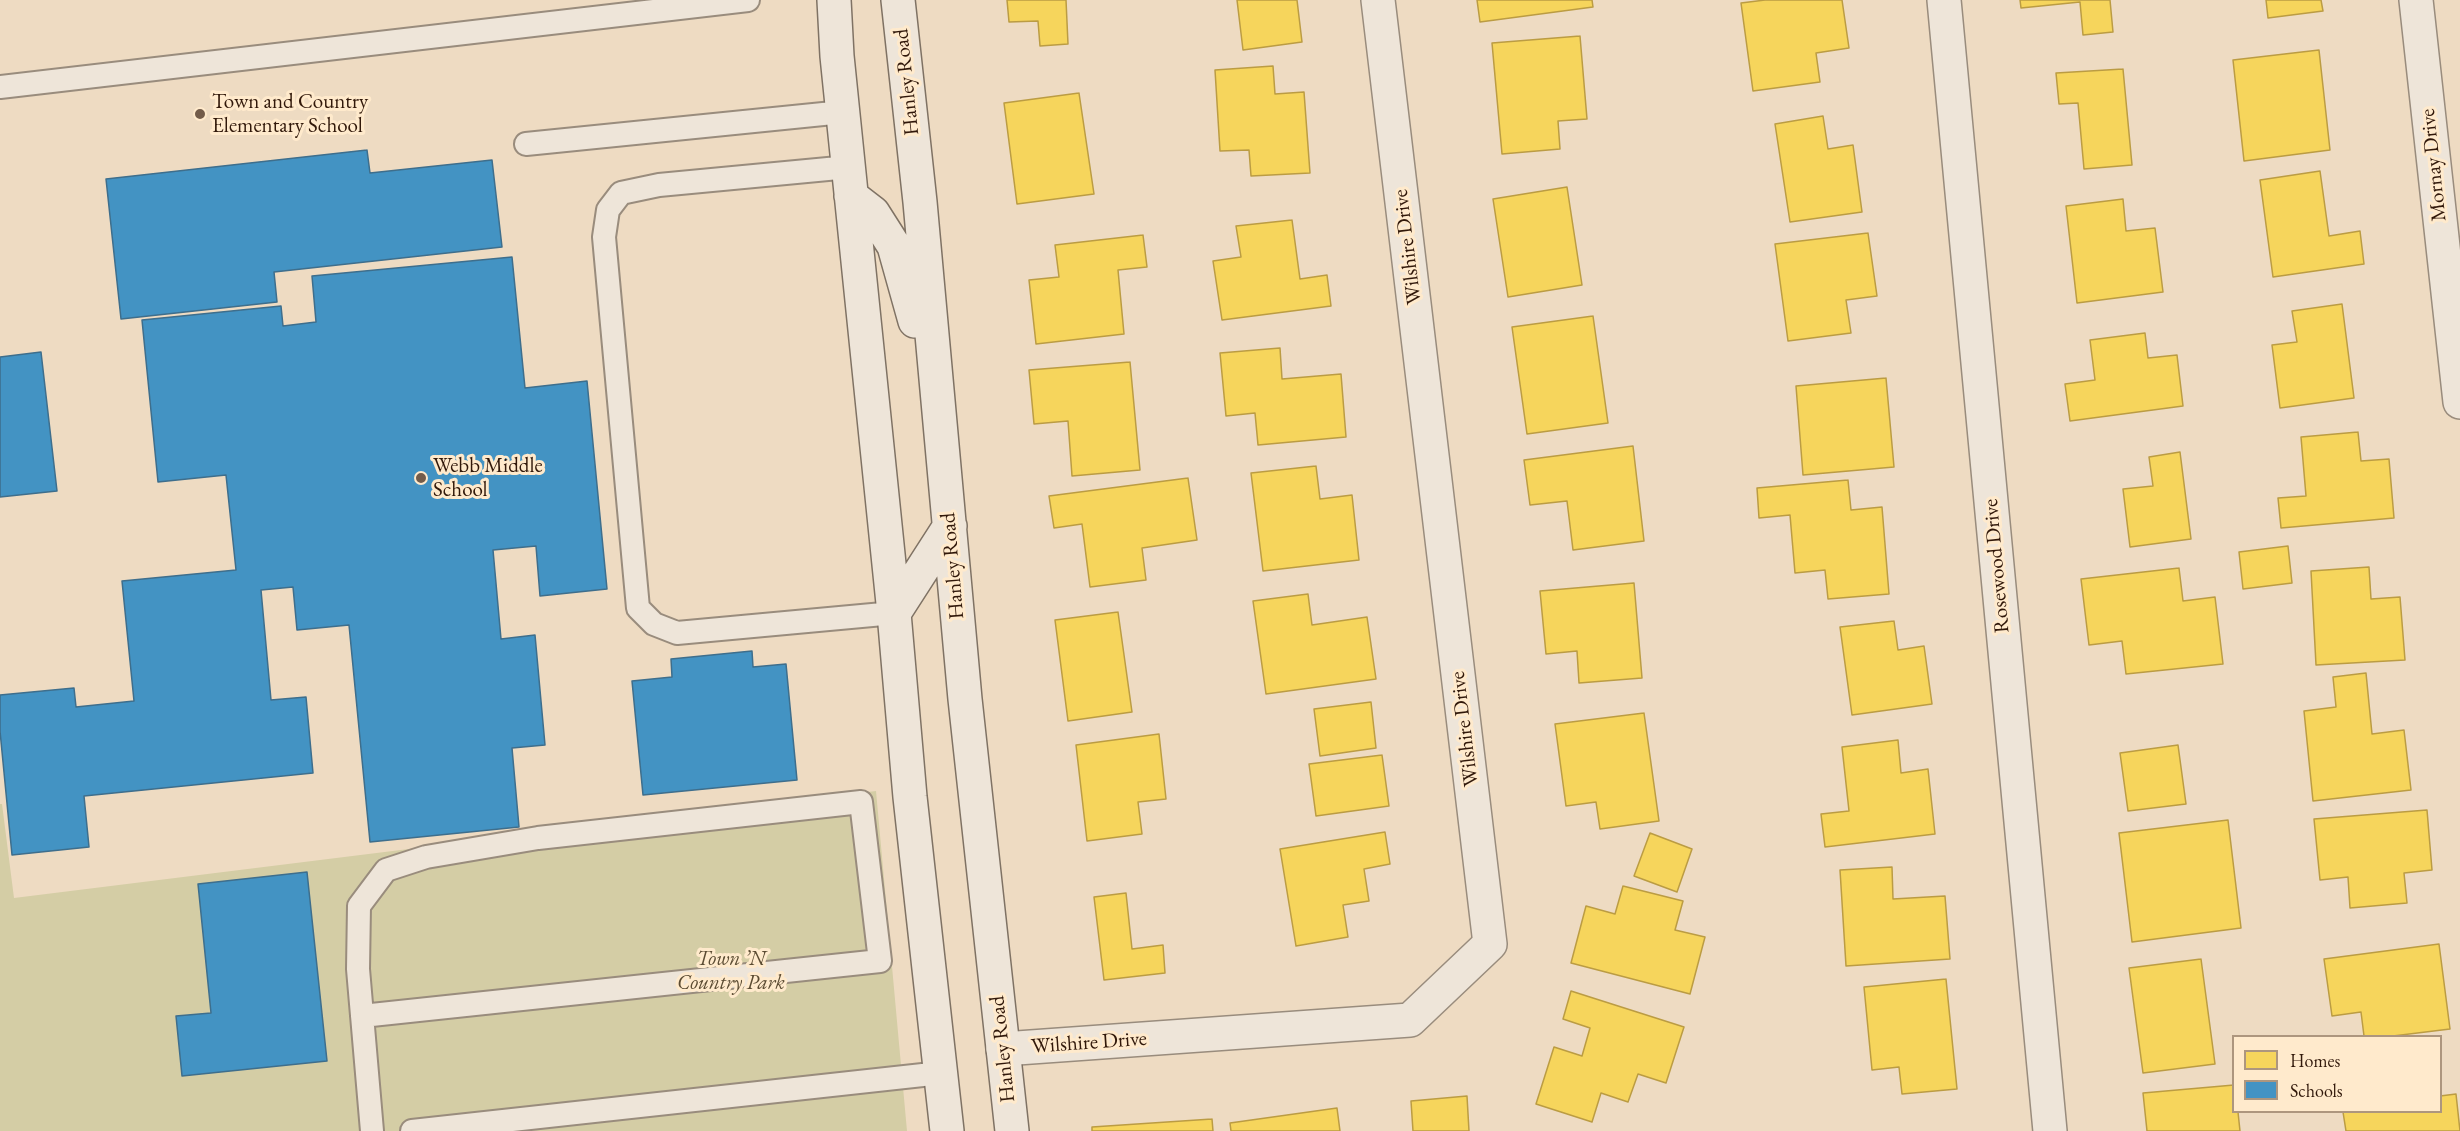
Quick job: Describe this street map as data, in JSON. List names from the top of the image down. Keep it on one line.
{"streets":{"street":["Hanley Road","Mornay Drive","Wilshire Drive","Rosewood Drive"]},"crossings":[["Hanley Road","Wilshire Drive"]],"parks":["Town ’N Country Park"],"places":["Town and Country Elementary School","Webb Middle School"],"legend":["Homes","Schools"]}
